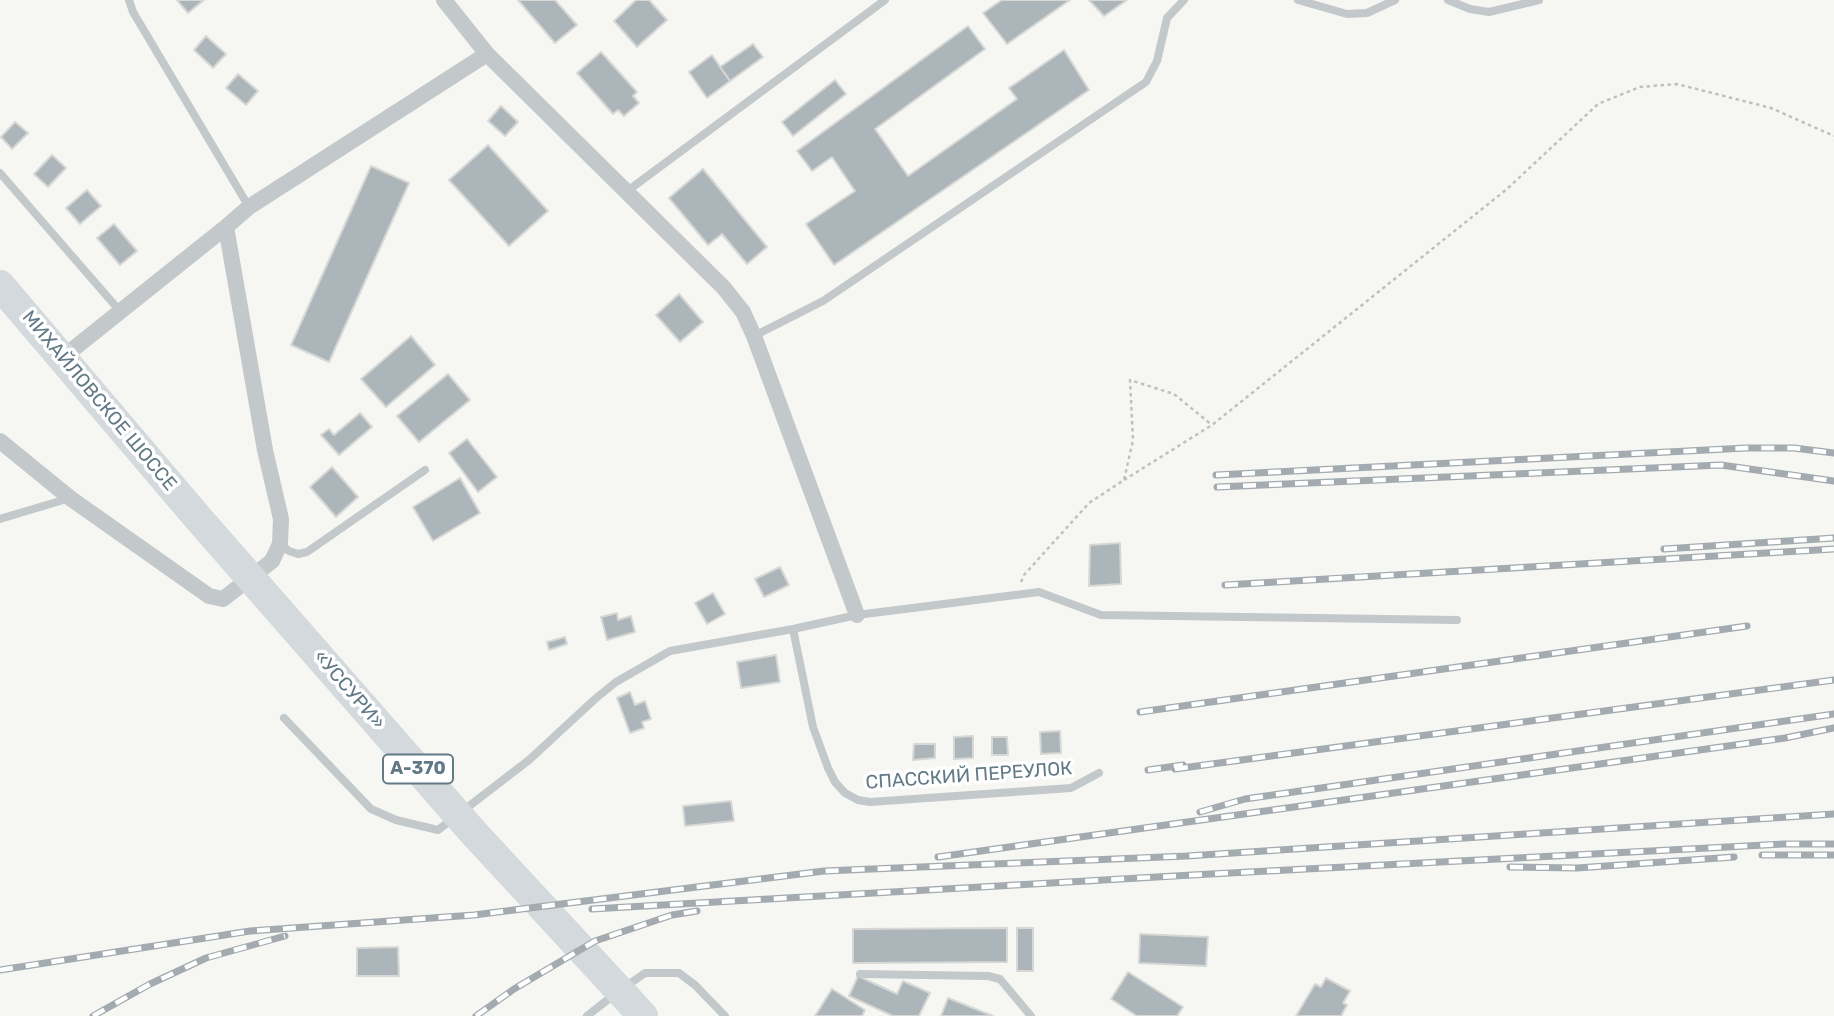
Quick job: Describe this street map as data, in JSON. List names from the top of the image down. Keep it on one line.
{"streets":{"highway":["МИХАЙЛОВСКОЕ ШОССЕ","«УССУРИ»","А-370"],"lane":["СПАССКИЙ ПЕРЕУЛОК"]},"crossings":[["МИХАЙЛОВСКОЕ ШОССЕ","«УССУРИ»"]]}
